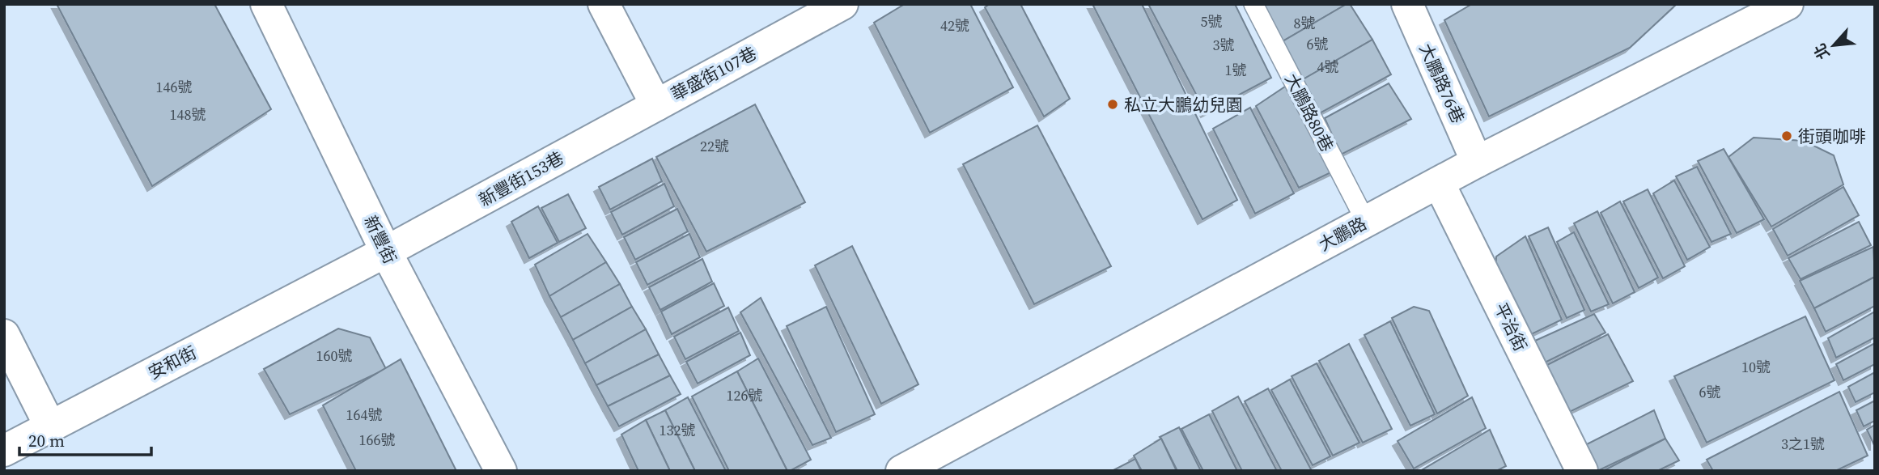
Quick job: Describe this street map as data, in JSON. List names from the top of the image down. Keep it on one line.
{"streets":{"street":["華盛街107巷","大鵬路76巷","新豐街153巷","大鵬路","新豐街","平治街","安和街"],"lane":["大鵬路80巷"]},"crossings":[["華盛街107巷","新豐街153巷"],["大鵬路76巷","大鵬路"],["大鵬路80巷","大鵬路"],["新豐街153巷","新豐街"],["新豐街153巷","安和街"],["大鵬路","平治街"],["新豐街","安和街"]],"places":["私立大鵬幼兒園","街頭咖啡"],"house_numbers":["5號","8號","42號","6號","3號","4號","1號","146號","148號","22號","160號","10號","6號","126號","164號","132號","166號","3之1號"],"scale_bar":"20 m","north":"bottom left"}
